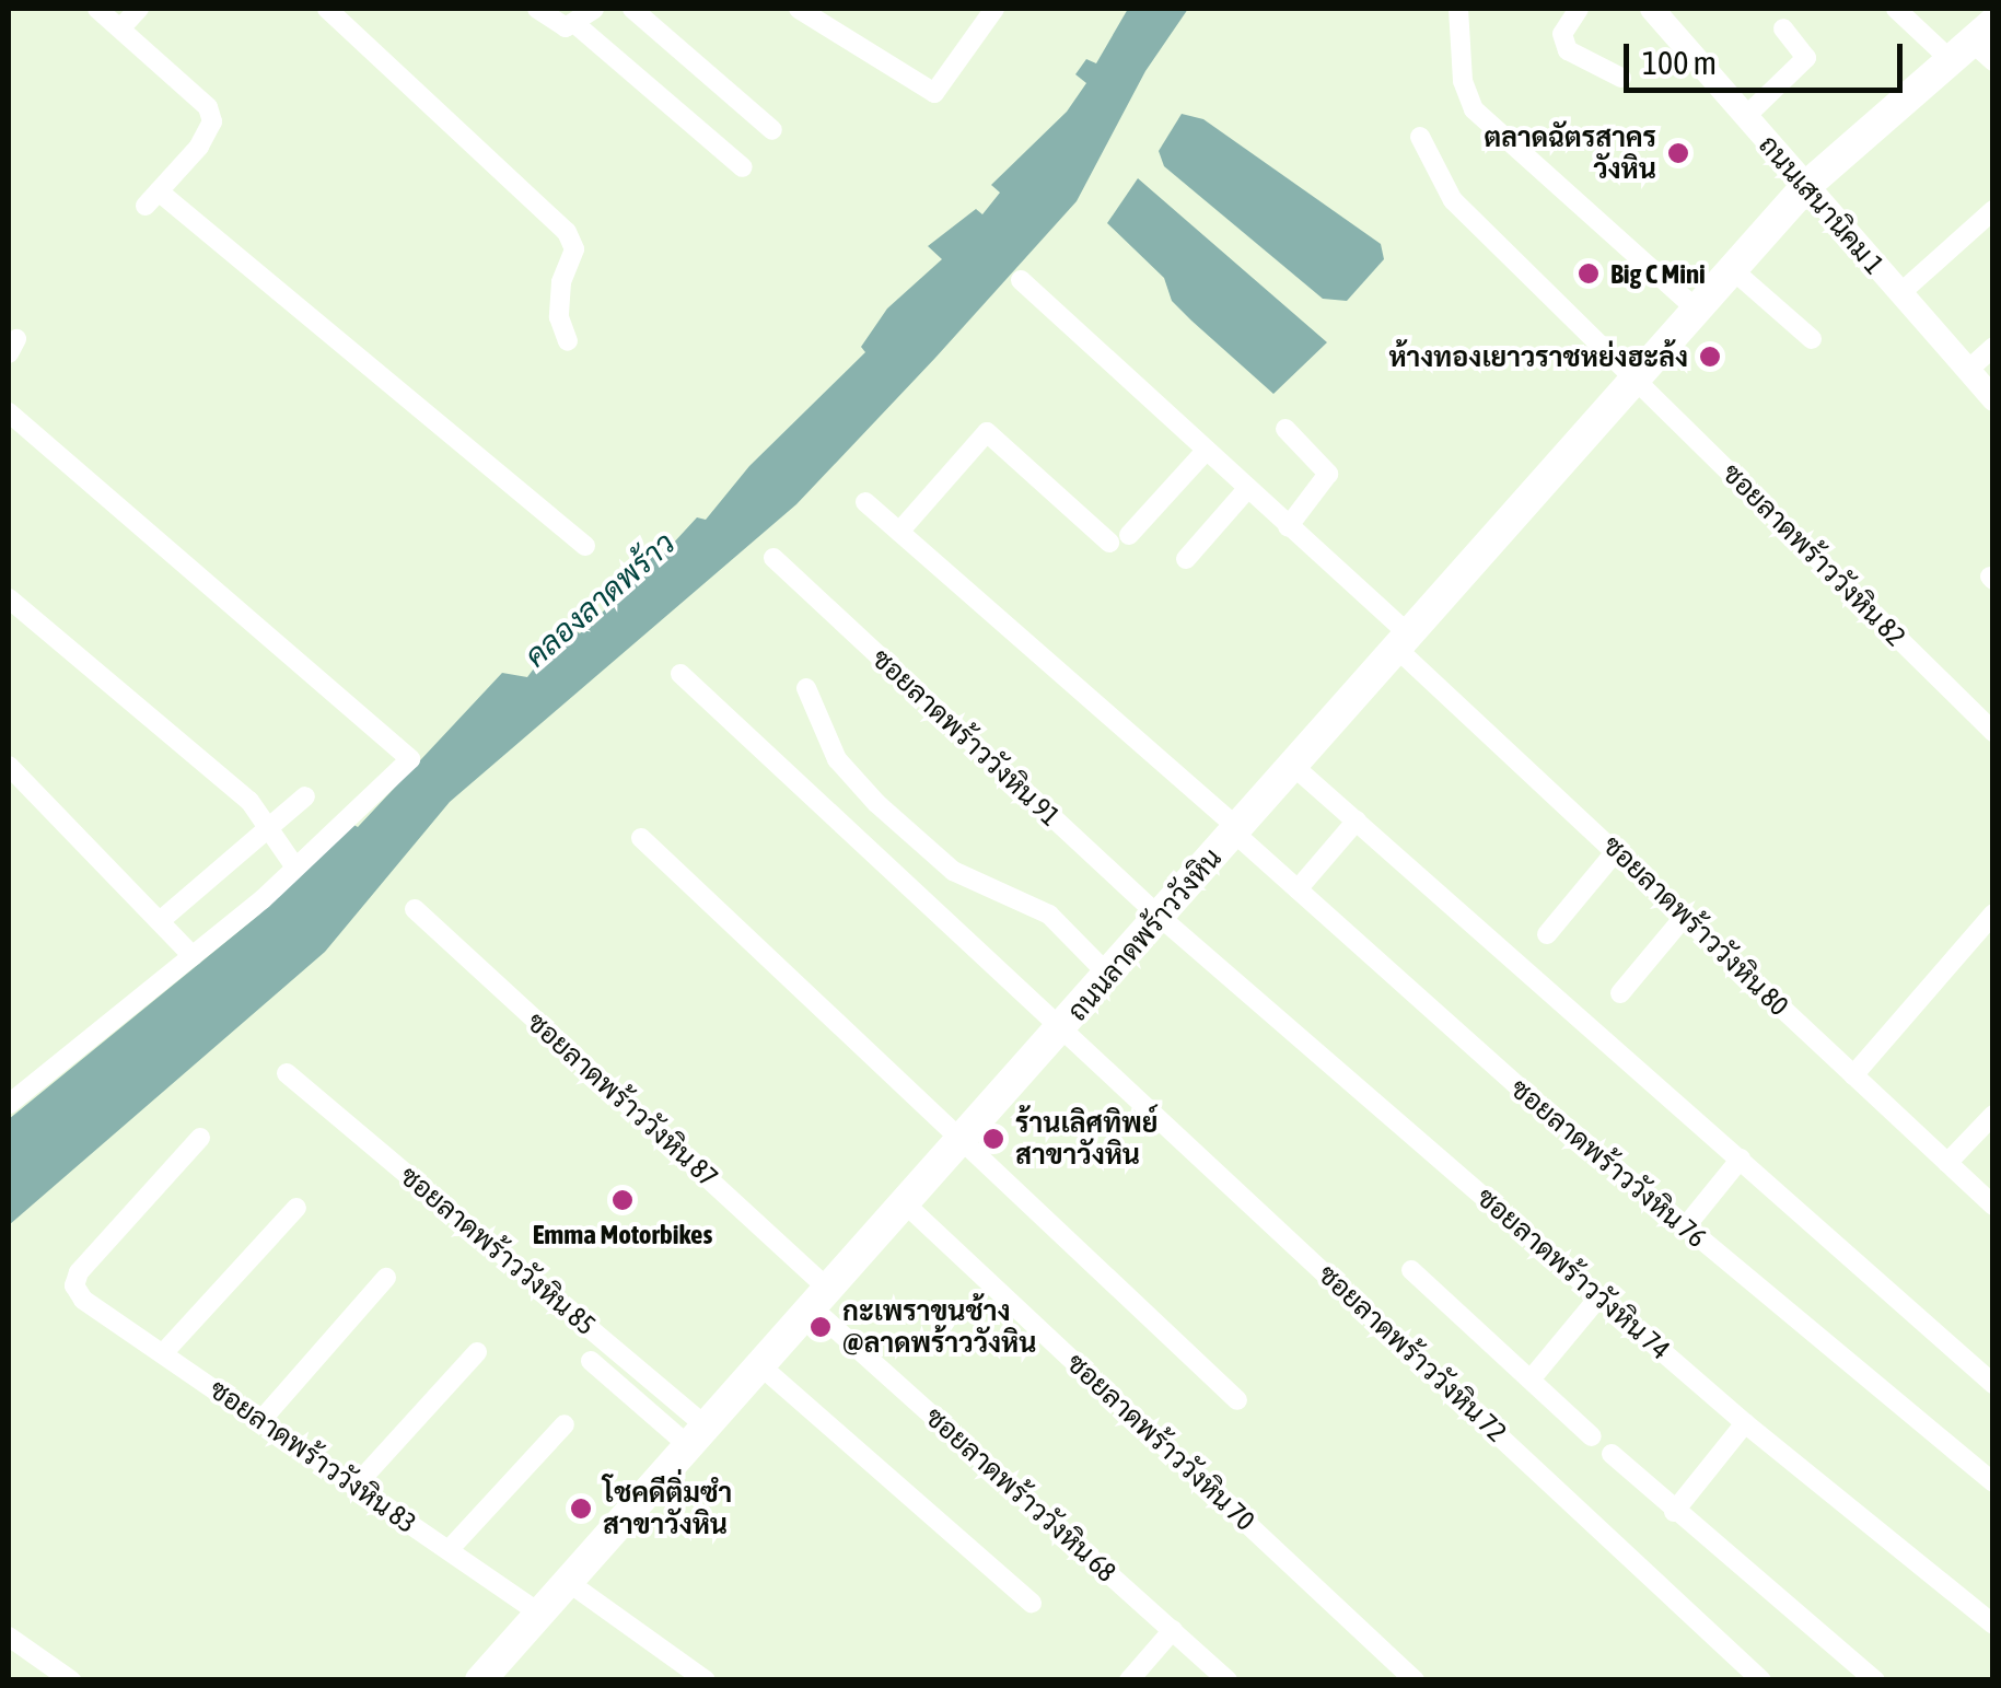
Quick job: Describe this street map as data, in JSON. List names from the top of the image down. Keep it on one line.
{"streets":{"main road":["ถนนลาดพร้าววังหิน"],"street":["ถนนเสนานิคม 1","ซอยลาดพร้าววังหิน 82","ซอยลาดพร้าววังหิน 91","ซอยลาดพร้าววังหิน 80","ซอยลาดพร้าววังหิน 87","ซอยลาดพร้าววังหิน 76","ซอยลาดพร้าววังหิน 85","ซอยลาดพร้าววังหิน 74","ซอยลาดพร้าววังหิน 72","ซอยลาดพร้าววังหิน 70","ซอยลาดพร้าววังหิน 83","ซอยลาดพร้าววังหิน 68"]},"crossings":[["ถนนเสนานิคม 1","ถนนลาดพร้าววังหิน"],["ซอยลาดพร้าววังหิน 82","ถนนลาดพร้าววังหิน"],["ซอยลาดพร้าววังหิน 91","ถนนลาดพร้าววังหิน"],["ซอยลาดพร้าววังหิน 91","ซอยลาดพร้าววังหิน 74"],["ซอยลาดพร้าววังหิน 80","ถนนลาดพร้าววังหิน"],["ถนนลาดพร้าววังหิน","ซอยลาดพร้าววังหิน 87"],["ถนนลาดพร้าววังหิน","ซอยลาดพร้าววังหิน 76"],["ถนนลาดพร้าววังหิน","ซอยลาดพร้าววังหิน 85"],["ถนนลาดพร้าววังหิน","ซอยลาดพร้าววังหิน 74"],["ถนนลาดพร้าววังหิน","ซอยลาดพร้าววังหิน 72"],["ถนนลาดพร้าววังหิน","ซอยลาดพร้าววังหิน 70"],["ถนนลาดพร้าววังหิน","ซอยลาดพร้าววังหิน 83"],["ถนนลาดพร้าววังหิน","ซอยลาดพร้าววังหิน 68"],["ซอยลาดพร้าววังหิน 87","ซอยลาดพร้าววังหิน 68"]],"water":["คลองลาดพร้าว"],"places":["ตลาดฉัตรสาคร วังหิน","Big C Mini","ห้างทองเยาวราชหย่งฮะล้ง","ร้านเลิศทิพย์ สาขาวังหิน","Emma Motorbikes","กะเพราขุนช้าง @ลาดพร้าววังหิน","โชคดีติ่มซำ สาขาวังหิน"],"scale_bar":"100 m"}
